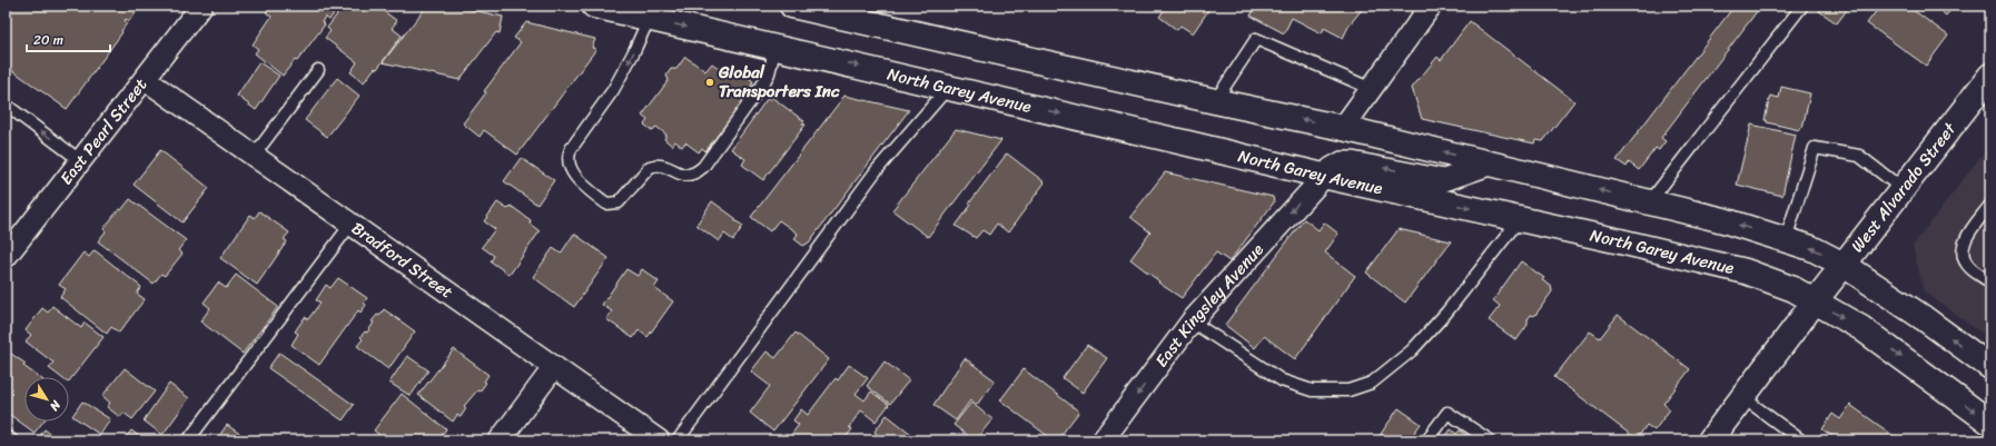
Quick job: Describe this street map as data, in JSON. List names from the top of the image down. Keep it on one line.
{"streets":{"main road":["North Garey Avenue","West Alvarado Street"],"street":["East Pearl Street","Bradford Street","East Kingsley Avenue"]},"crossings":[["North Garey Avenue","West Alvarado Street"],["North Garey Avenue","East Kingsley Avenue"],["East Pearl Street","Bradford Street"]],"one_way":["East Kingsley Avenue"],"places":["Global Transporters Inc"],"scale_bar":"20 m","north":"bottom right"}
